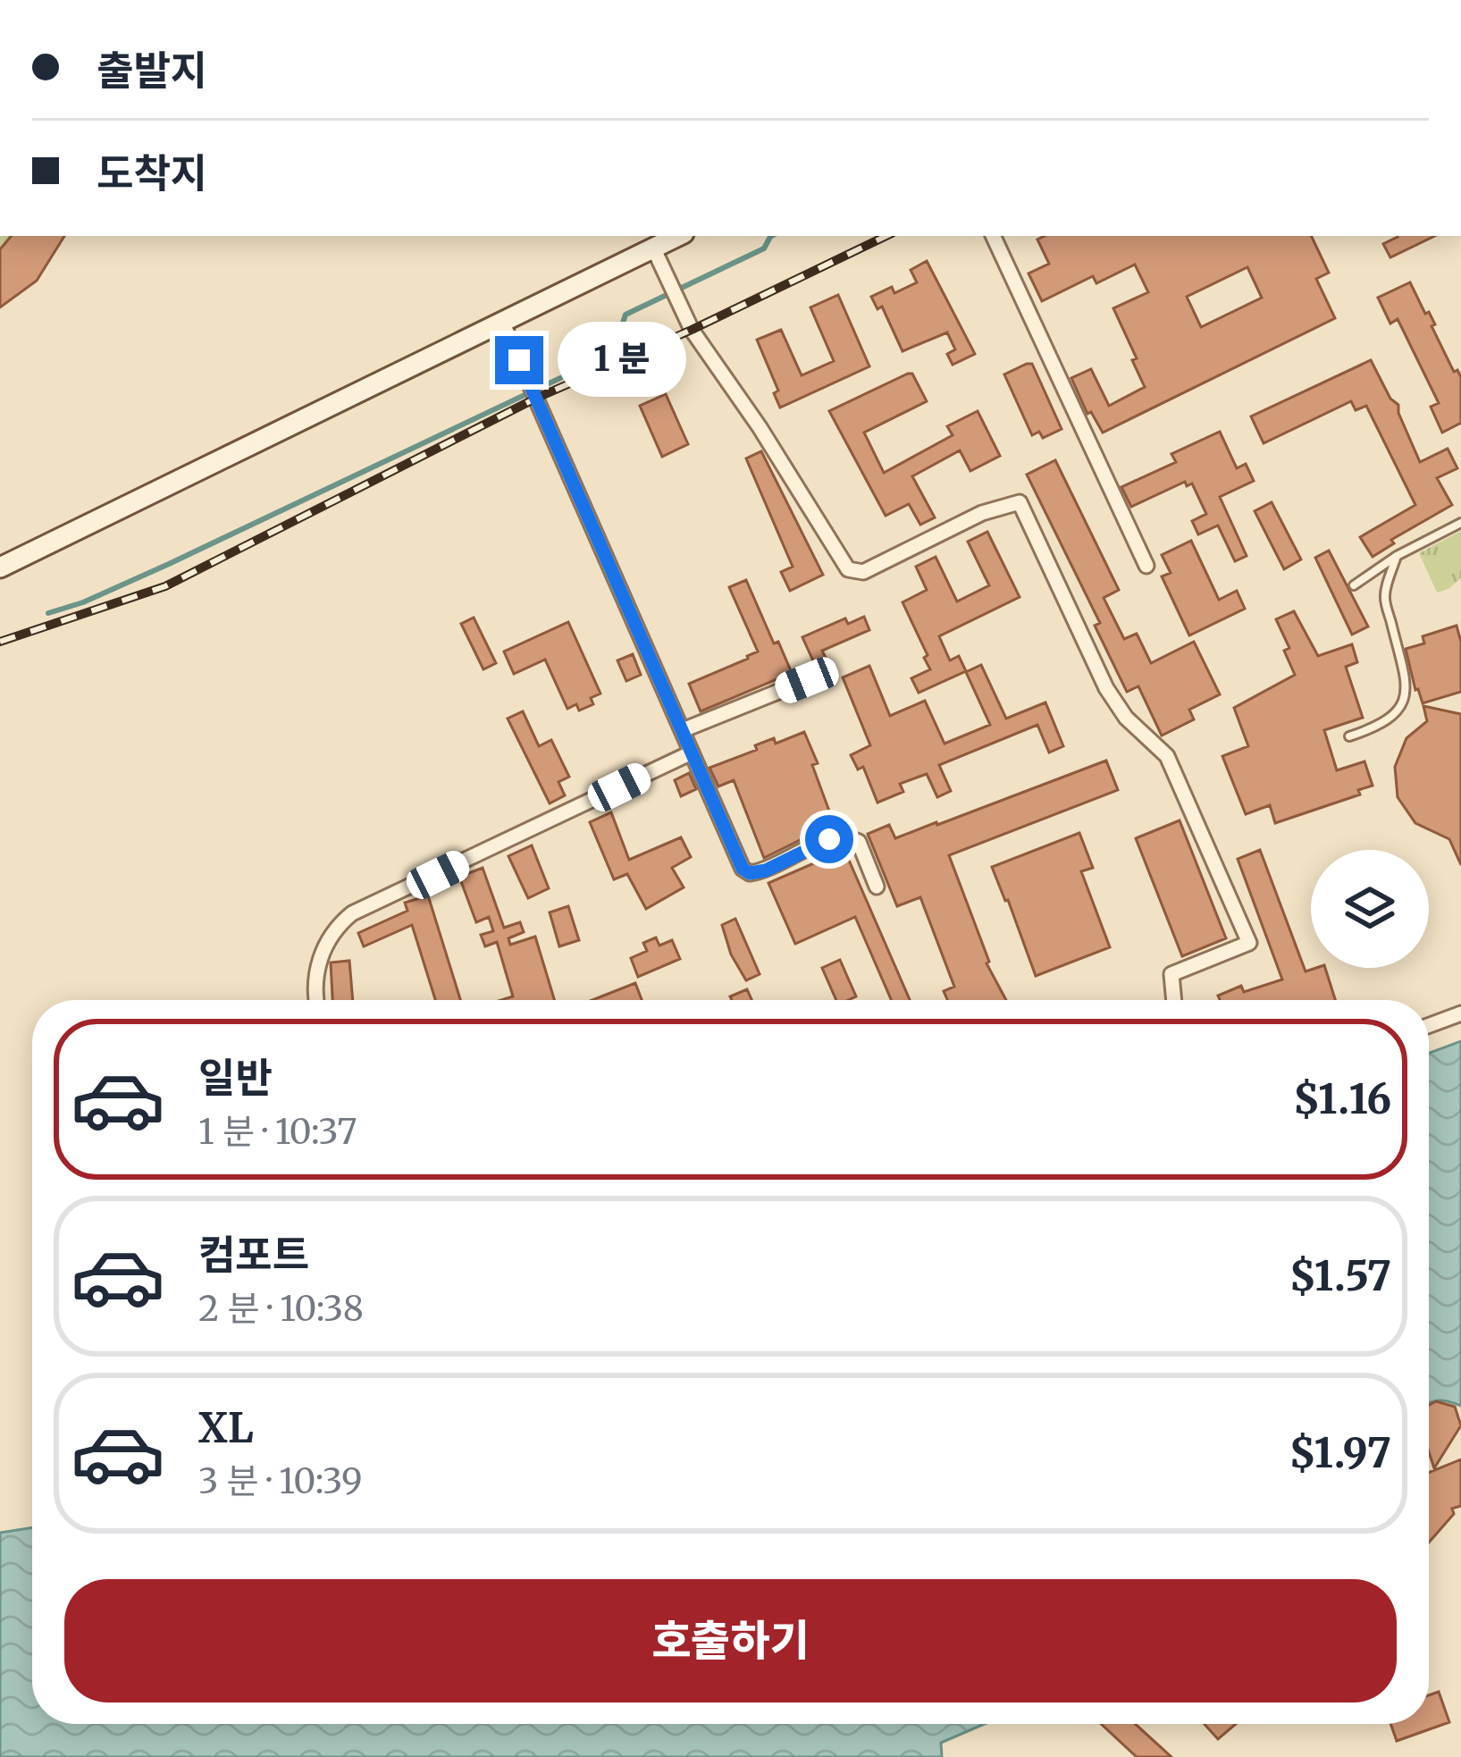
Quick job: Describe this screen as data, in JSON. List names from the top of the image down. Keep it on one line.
{"page":{"banner":["출발지","도착지"],"bubble":"1 분","list":[{"name":"일반","note":"1 분 · 10:37","value":"$1.16"},{"name":"컴포트","note":"2 분 · 10:38","value":"$1.57"},{"name":"XL","note":"3 분 · 10:39","value":"$1.97"}],"buttons":"호출하기"}}
